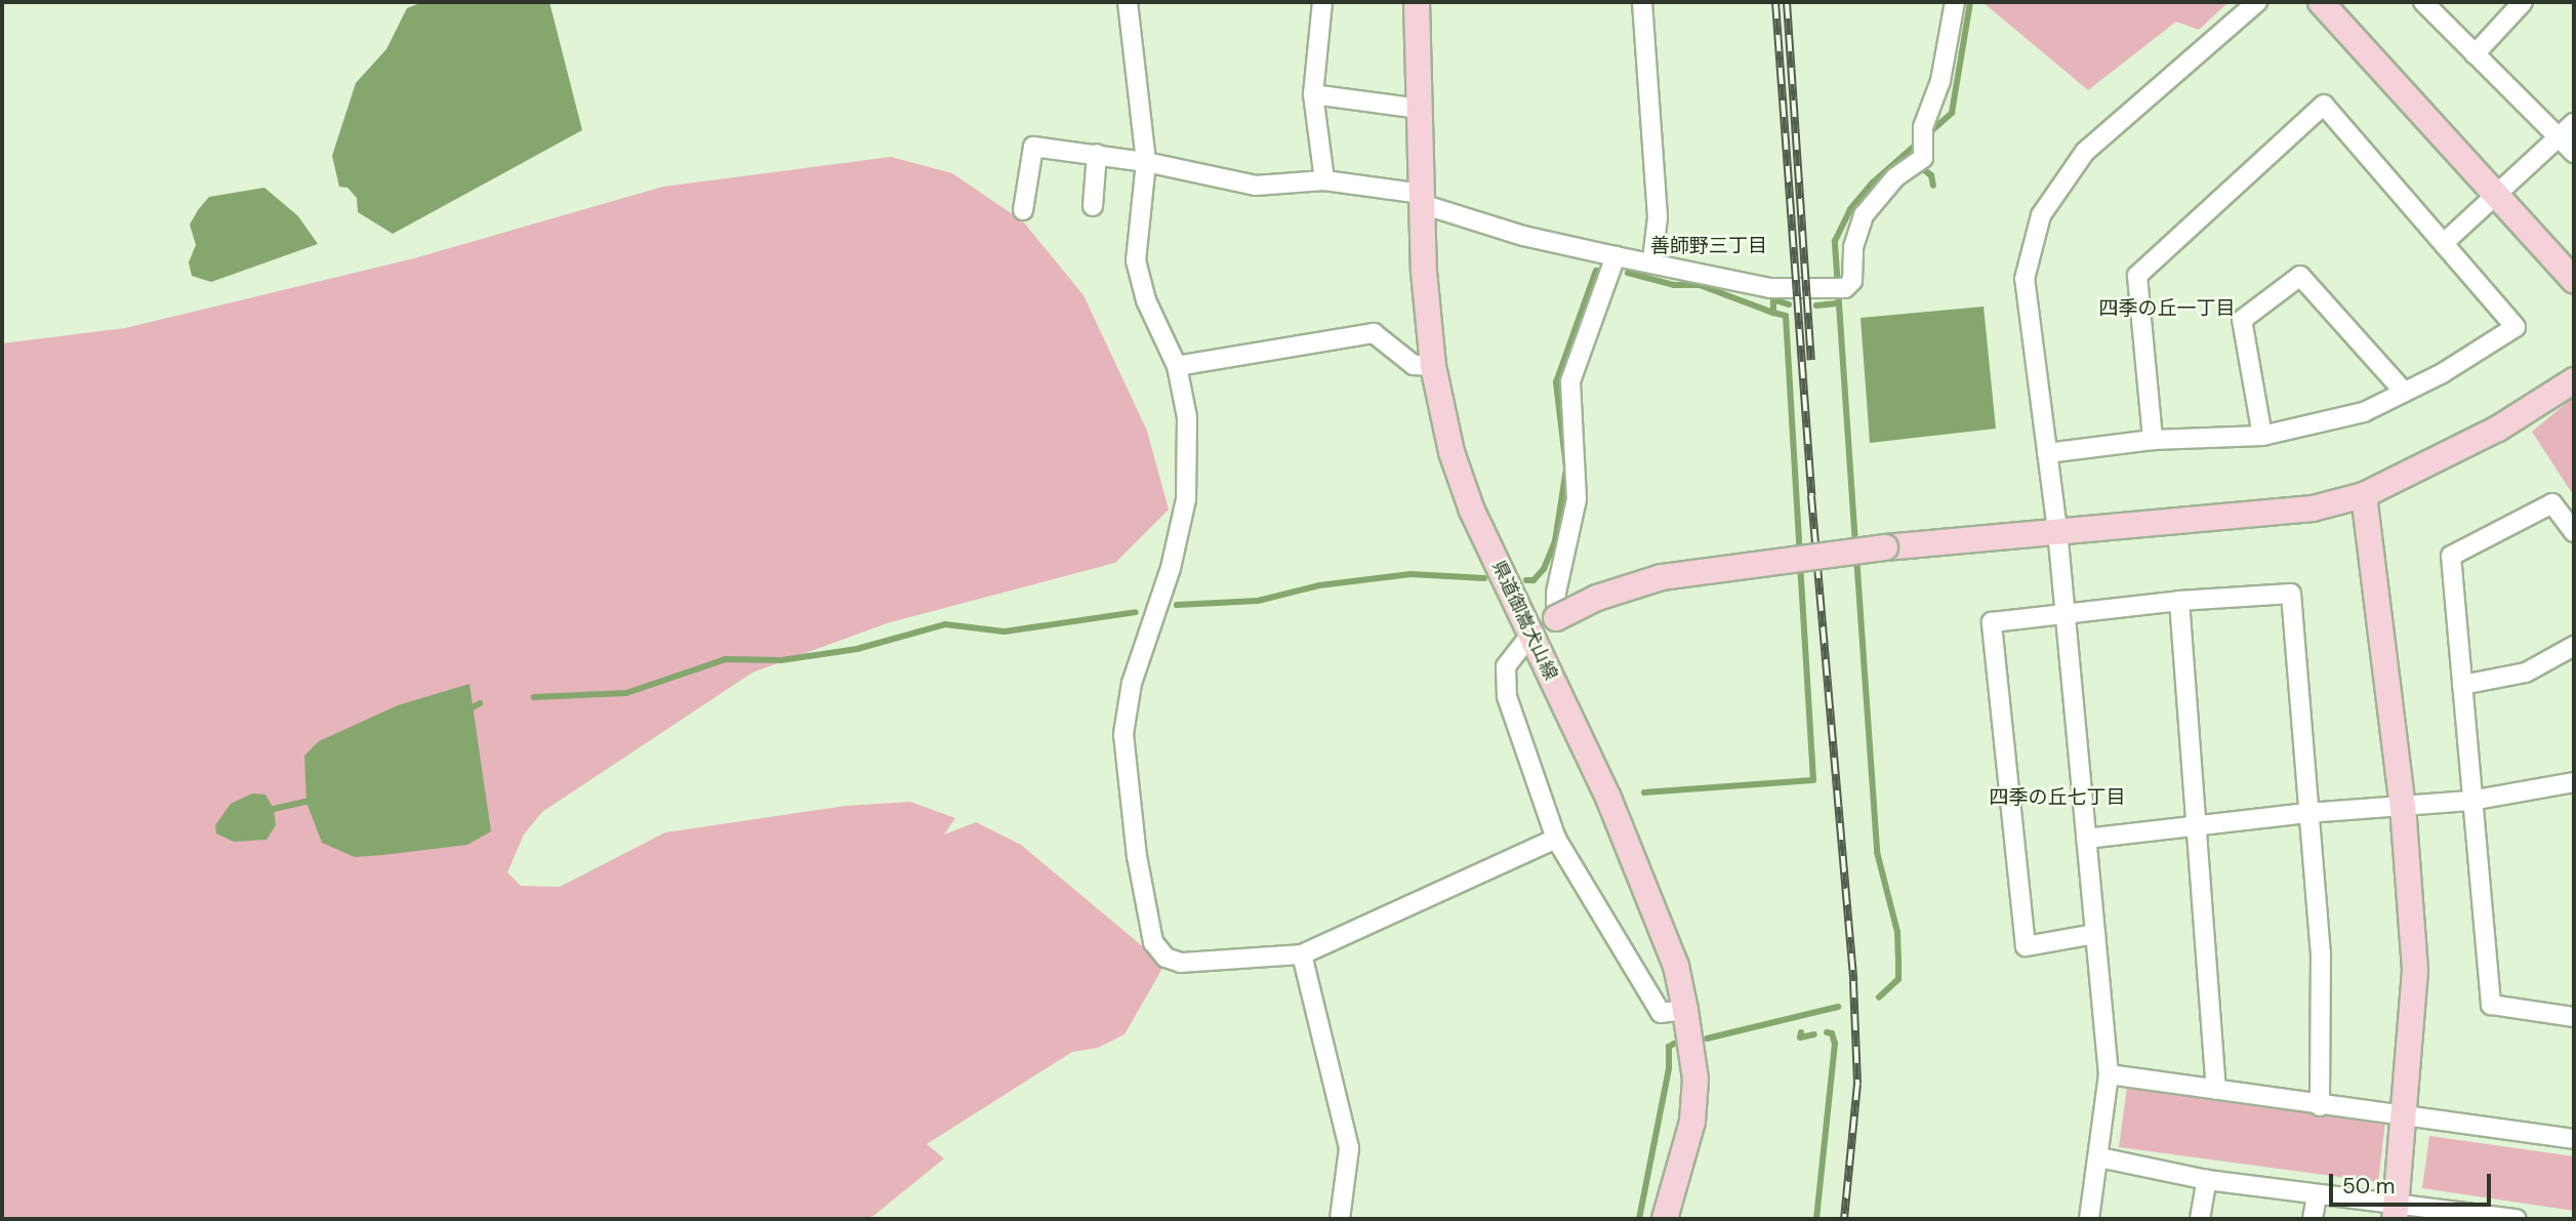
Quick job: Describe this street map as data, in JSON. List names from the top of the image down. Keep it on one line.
{"streets":{"street":["県道御嵩犬山線"]},"districts":["善師野三丁目","四季の丘一丁目","四季の丘七丁目"],"scale_bar":"50 m"}
